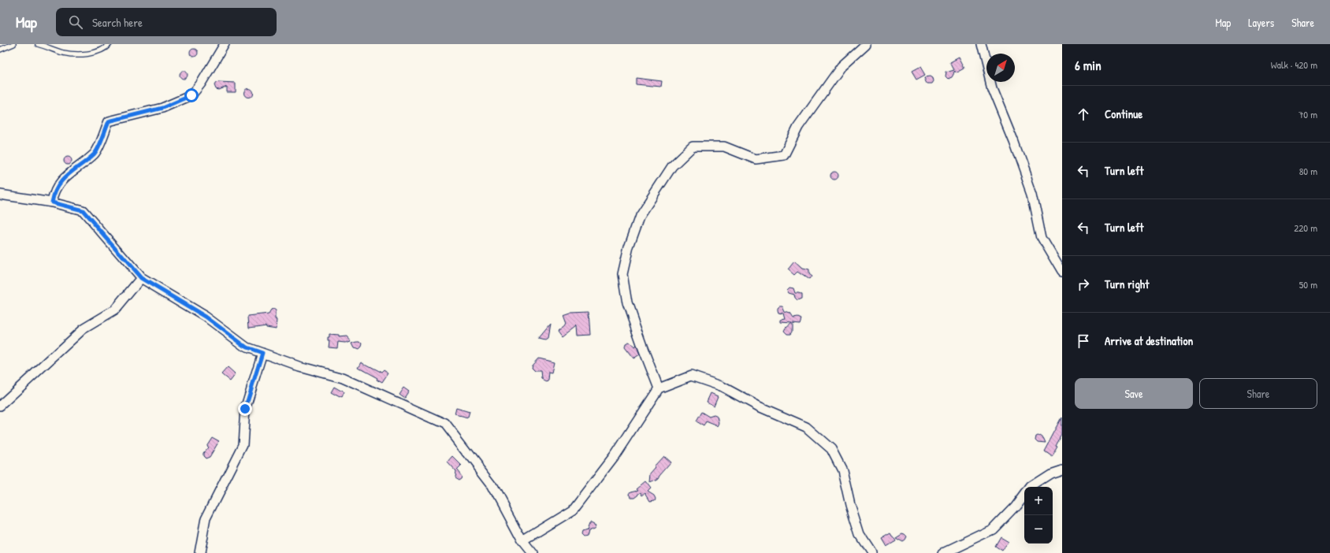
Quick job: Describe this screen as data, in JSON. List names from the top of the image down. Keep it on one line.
{"north":"top right","page":{"header":"Map","search":"Search here","nav":["Map","Layers","Share"],"heading":["6 min","Walk · 420 m"],"list":[["Continue","70 m"],["Turn left","80 m"],["Turn left","220 m"],["Turn right","50 m"],"Arrive at destination"],"buttons":["Save","Share"],"map_buttons":["+","−"]}}
